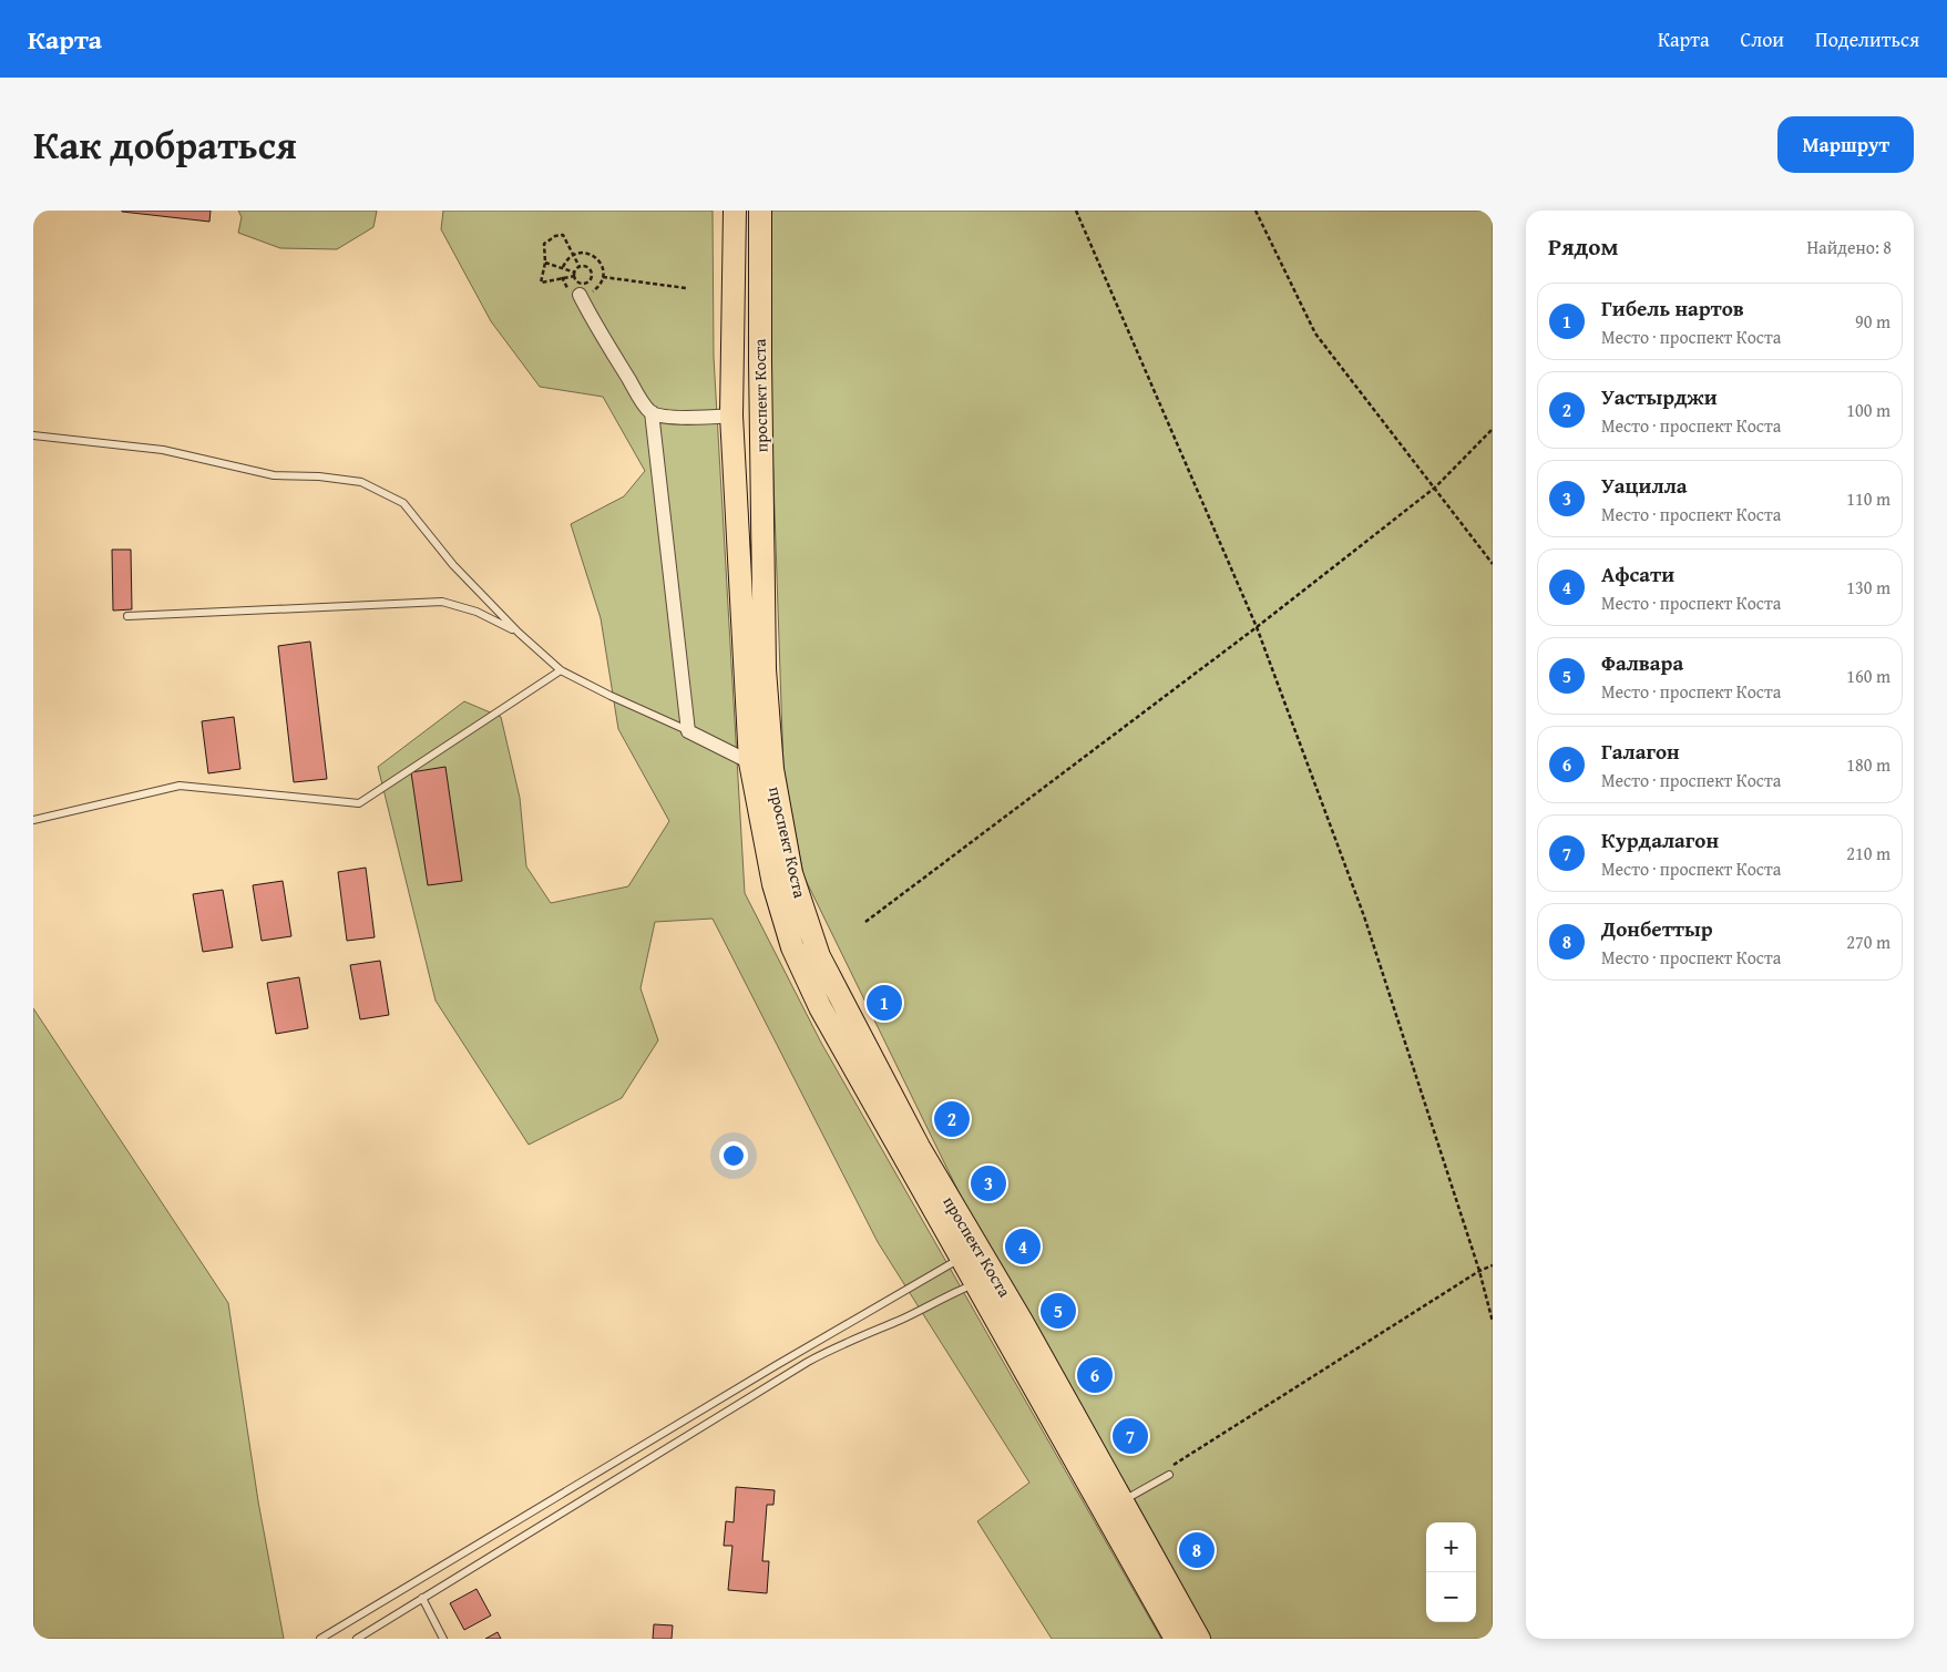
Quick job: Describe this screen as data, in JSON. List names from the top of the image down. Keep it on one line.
{"streets":{"main road":["проспект Коста"]},"page":{"header":"Карта","nav":["Карта","Слои","Поделиться"],"title":"Как добраться","buttons":"Маршрут","heading":["Рядом","Найдено: 8"],"list":[{"mark":"1","name":"Гибель нартов","note":"Место · проспект Коста","value":"90 m"},{"mark":"2","name":"Уастырджи","note":"Место · проспект Коста","value":"100 m"},{"mark":"3","name":"Уацилла","note":"Место · проспект Коста","value":"110 m"},{"mark":"4","name":"Афсати","note":"Место · проспект Коста","value":"130 m"},{"mark":"5","name":"Фалвара","note":"Место · проспект Коста","value":"160 m"},{"mark":"6","name":"Галагон","note":"Место · проспект Коста","value":"180 m"},{"mark":"7","name":"Курдалагон","note":"Место · проспект Коста","value":"210 m"},{"mark":"8","name":"Донбеттыр","note":"Место · проспект Коста","value":"270 m"}],"pins":["1","2","3","4","5","6","7","8"],"map_buttons":["+","−"]}}
